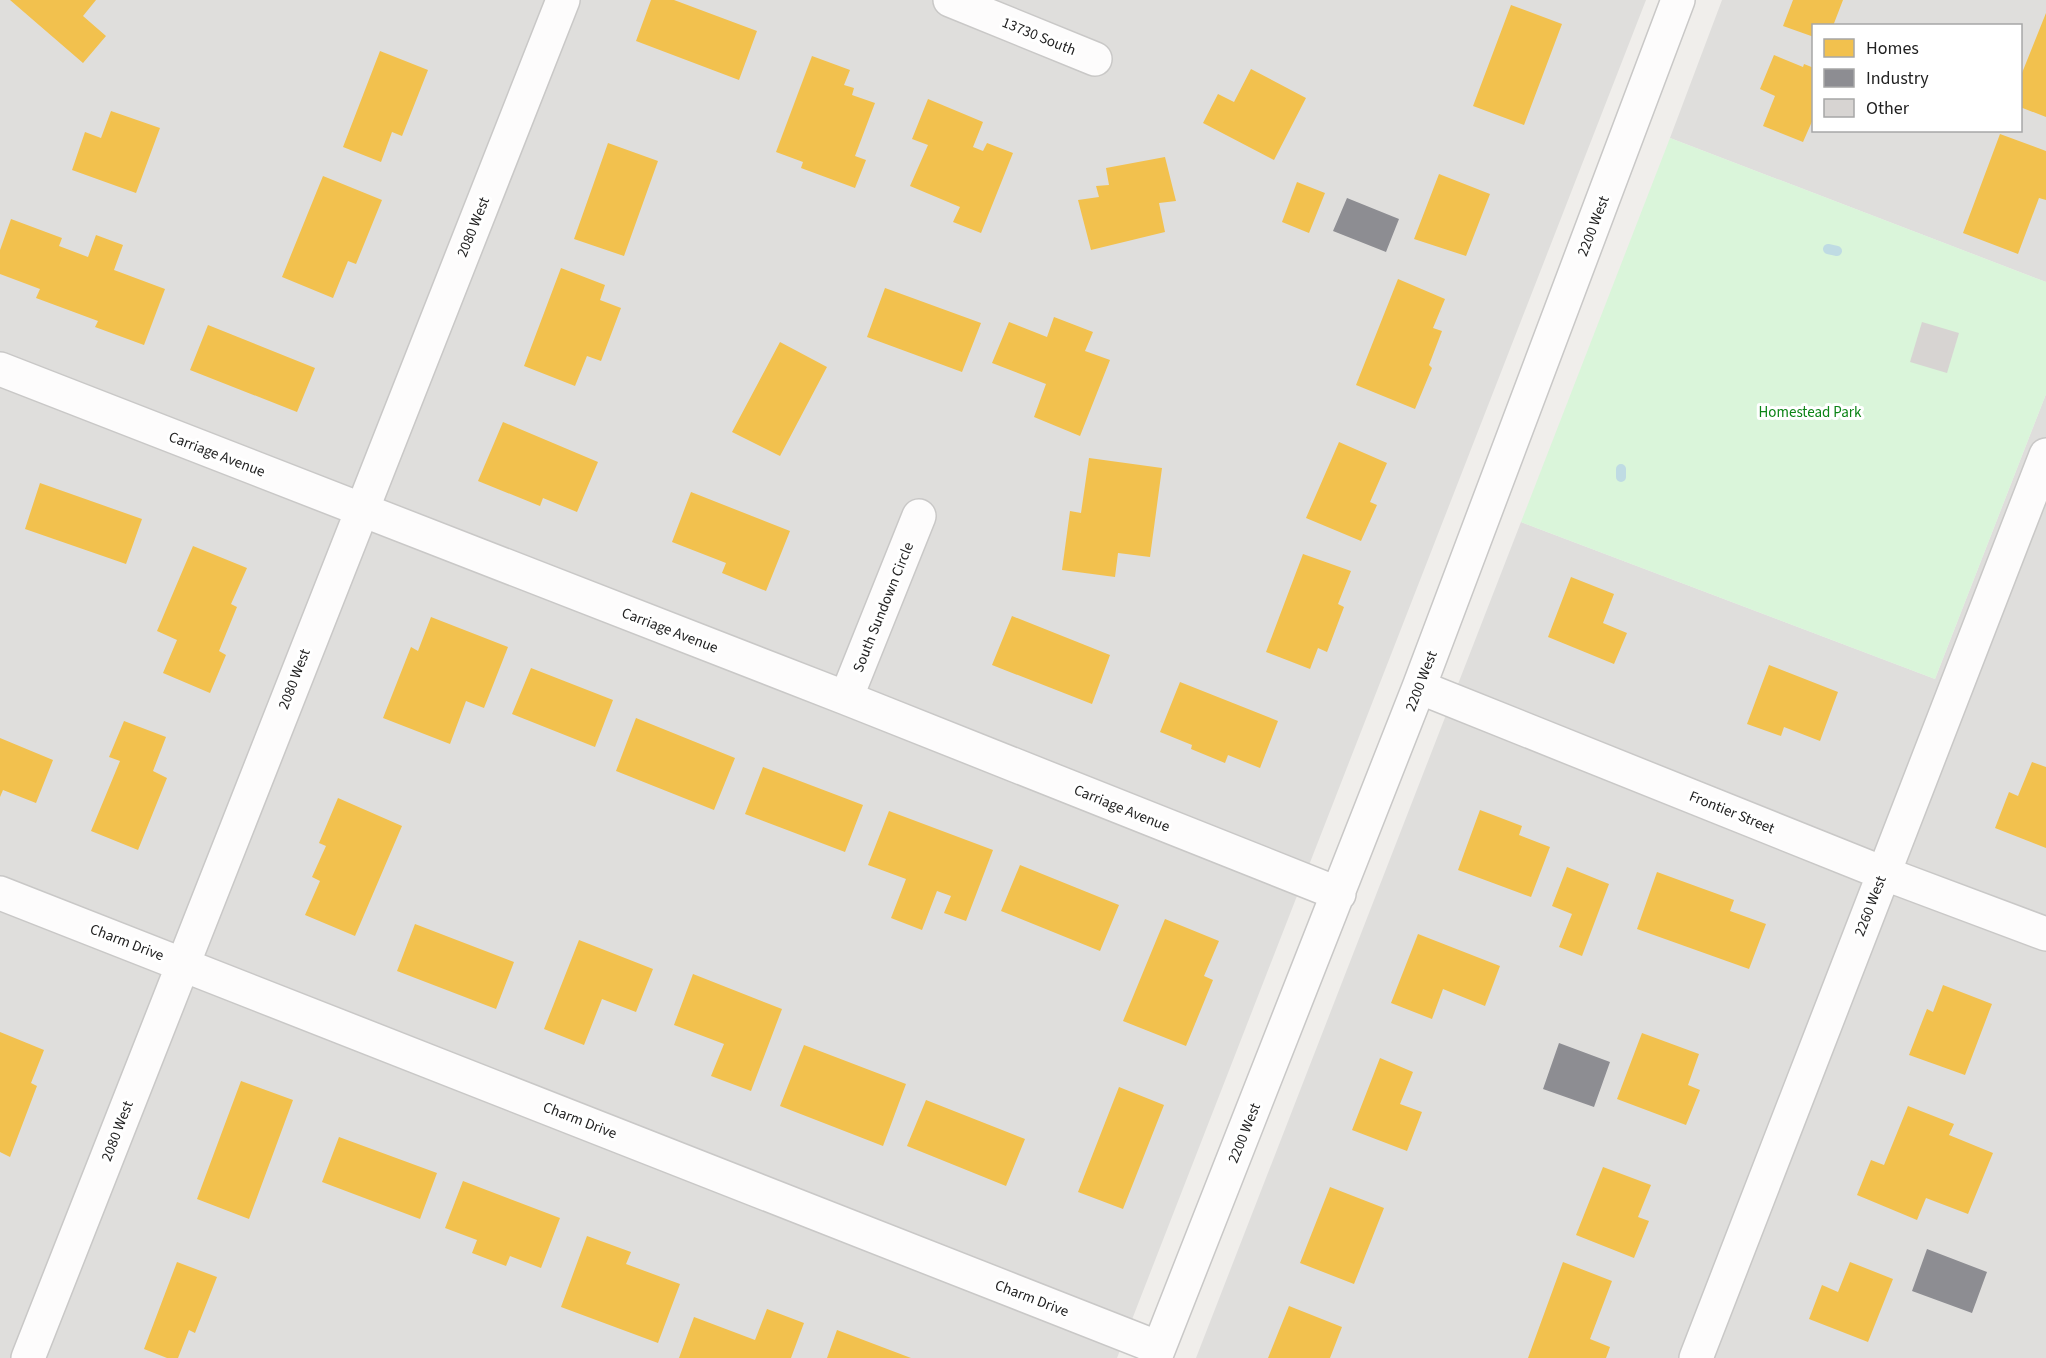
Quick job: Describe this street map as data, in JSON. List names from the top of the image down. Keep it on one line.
{"streets":{"street":["13730 South","2200 West","2080 West","Carriage Avenue","South Sundown Circle","Frontier Street","2260 West","Charm Drive"]},"crossings":[["2200 West","Carriage Avenue"],["2200 West","Frontier Street"],["2200 West","Charm Drive"],["2080 West","Carriage Avenue"],["2080 West","Charm Drive"],["Carriage Avenue","South Sundown Circle"],["Frontier Street","2260 West"]],"parks":["Homestead Park"],"legend":["Homes","Industry","Other"]}
